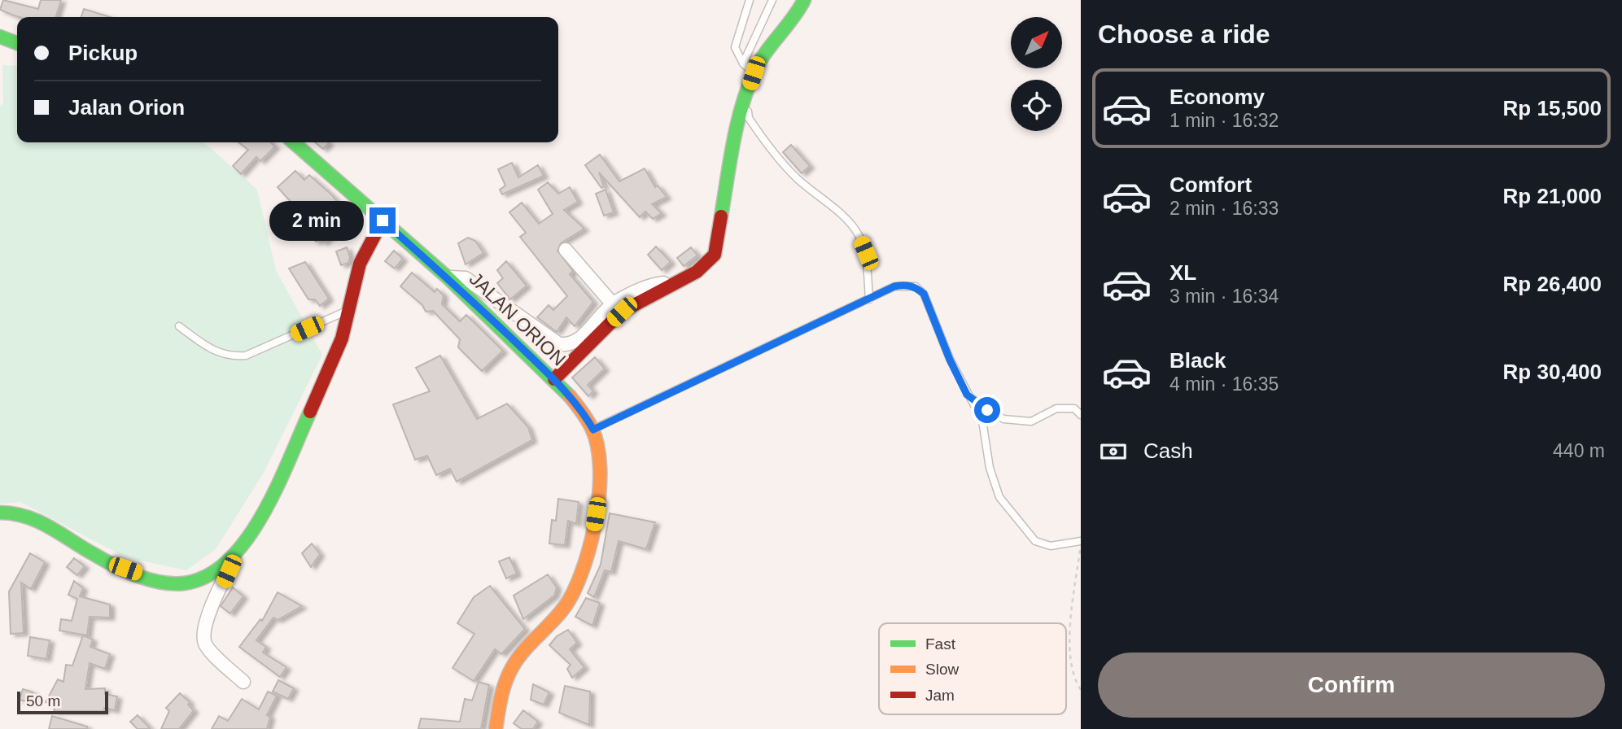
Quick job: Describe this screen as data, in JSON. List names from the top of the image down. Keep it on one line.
{"streets":{"main road":["JALAN ORION"]},"legend":["Fast","Slow","Jam"],"scale_bar":"50 m","north":"top right","page":{"heading":"Choose a ride","banner":["Pickup","Jalan Orion"],"list":[{"name":"Economy","note":"1 min · 16:32","value":"Rp 15,500"},{"name":"Comfort","note":"2 min · 16:33","value":"Rp 21,000"},{"name":"XL","note":"3 min · 16:34","value":"Rp 26,400"},{"name":"Black","note":"4 min · 16:35","value":"Rp 30,400"}],"bubble":"2 min","pay":["Cash","440 m"],"buttons":"Confirm","scale":"50 m"}}
